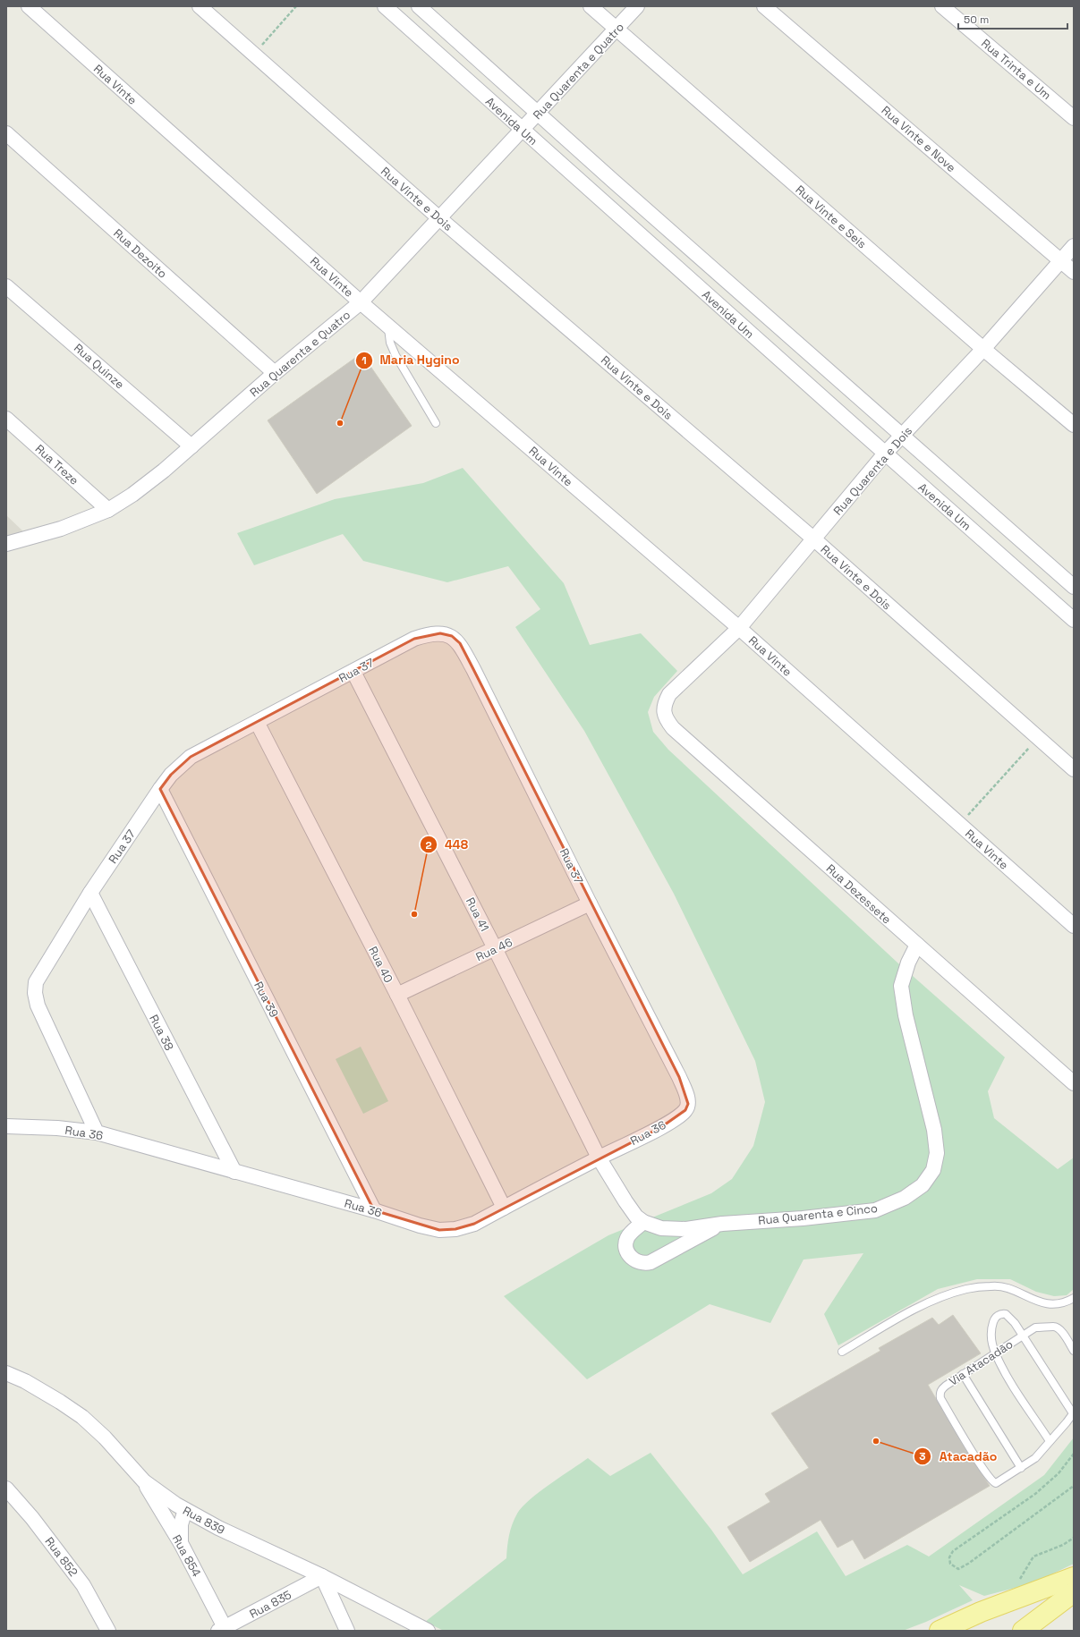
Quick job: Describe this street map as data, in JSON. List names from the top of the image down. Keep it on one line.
{"streets":{"street":["Rua Trinta e Um","Rua Quarenta e Quatro","Rua Vinte","Avenida Um","Rua Vinte e Nove","Rua Vinte e Dois","Rua Vinte e Seis","Rua Dezoito","Rua Quinze","Rua Treze","Rua Quarenta e Dois","Rua 37","Rua Dezessete","Rua 41","Rua 46","Rua 40","Rua 39","Rua 38","Rua 36","Rua Quarenta e Cinco","Rua 839","Rua 854","Rua 852","Rua 835"],"lane":["Via Atacadão"]},"crossings":[["Rua Quarenta e Quatro","Rua Vinte"],["Rua Quarenta e Quatro","Avenida Um"],["Rua Quarenta e Quatro","Rua Vinte e Dois"],["Rua Quarenta e Quatro","Rua Vinte e Seis"],["Rua Quarenta e Quatro","Rua Dezoito"],["Rua Quarenta e Quatro","Rua Quinze"],["Rua Quarenta e Quatro","Rua Treze"],["Rua Vinte","Rua Quarenta e Dois"],["Avenida Um","Rua Quarenta e Dois"],["Rua Vinte e Nove","Rua Quarenta e Dois"],["Rua Vinte e Dois","Rua Quarenta e Dois"],["Rua Vinte e Seis","Rua Quarenta e Dois"],["Rua Quarenta e Dois","Rua Dezessete"],["Rua 37","Rua 41"],["Rua 37","Rua 46"],["Rua 37","Rua 40"],["Rua 37","Rua 39"],["Rua 37","Rua 38"],["Rua 37","Rua 36"],["Rua Dezessete","Rua Quarenta e Cinco"],["Rua 41","Rua 46"],["Rua 41","Rua 36"],["Rua 41","Rua Quarenta e Cinco"],["Rua 46","Rua 40"],["Rua 40","Rua 36"],["Rua 39","Rua 36"],["Rua 38","Rua 36"],["Rua 36","Rua Quarenta e Cinco"],["Rua 839","Rua 854"],["Rua 839","Rua 835"],["Rua 854","Rua 835"]],"places":["Maria Hygino","448","Atacadão"],"scale_bar":"50 m"}
